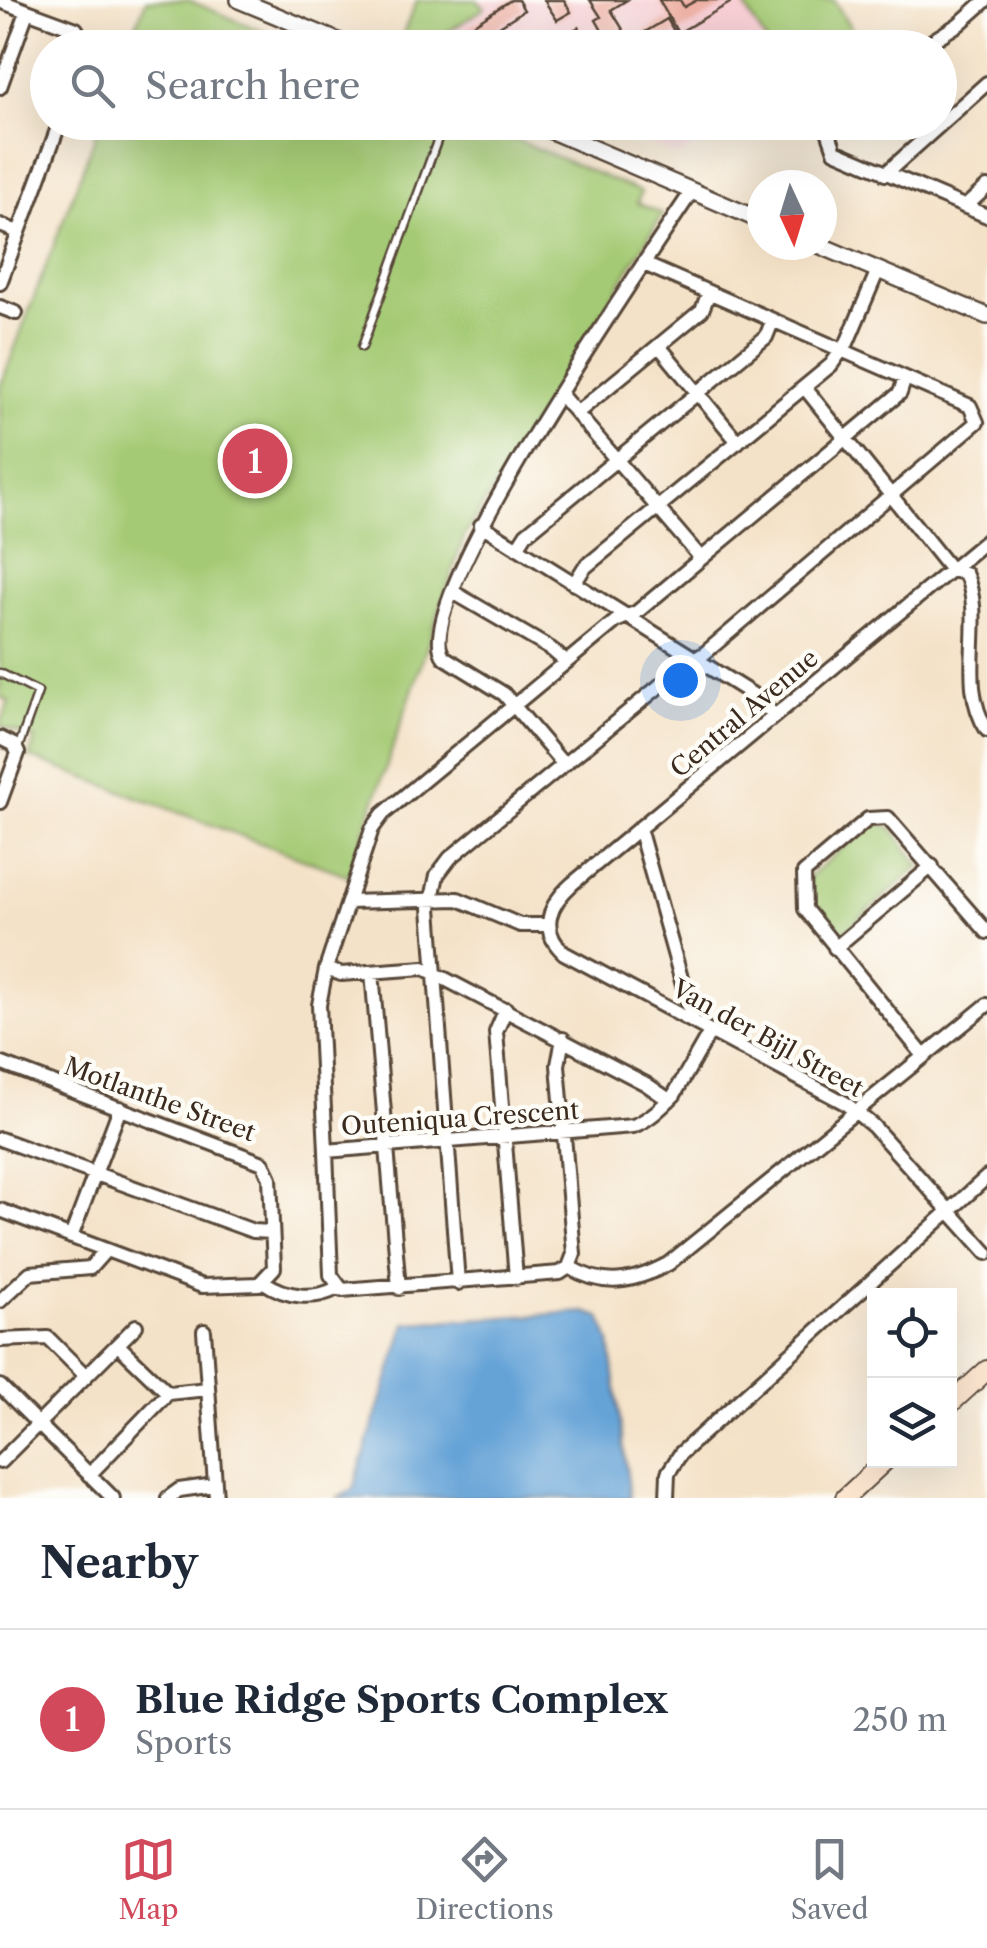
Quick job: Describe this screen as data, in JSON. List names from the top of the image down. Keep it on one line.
{"streets":{"street":["Central Avenue","Van der Bijl Street","Motlanthe Street","Outeniqua Crescent"]},"crossings":[["Central Avenue","Van der Bijl Street"],["Van der Bijl Street","Outeniqua Crescent"]],"north":"bottom","page":{"search":"Search here","pins":"1","heading":"Nearby","list":[{"mark":"1","name":"Blue Ridge Sports Complex","note":"Sports","value":"250 m"}],"nav":["Map","Directions","Saved"]}}
